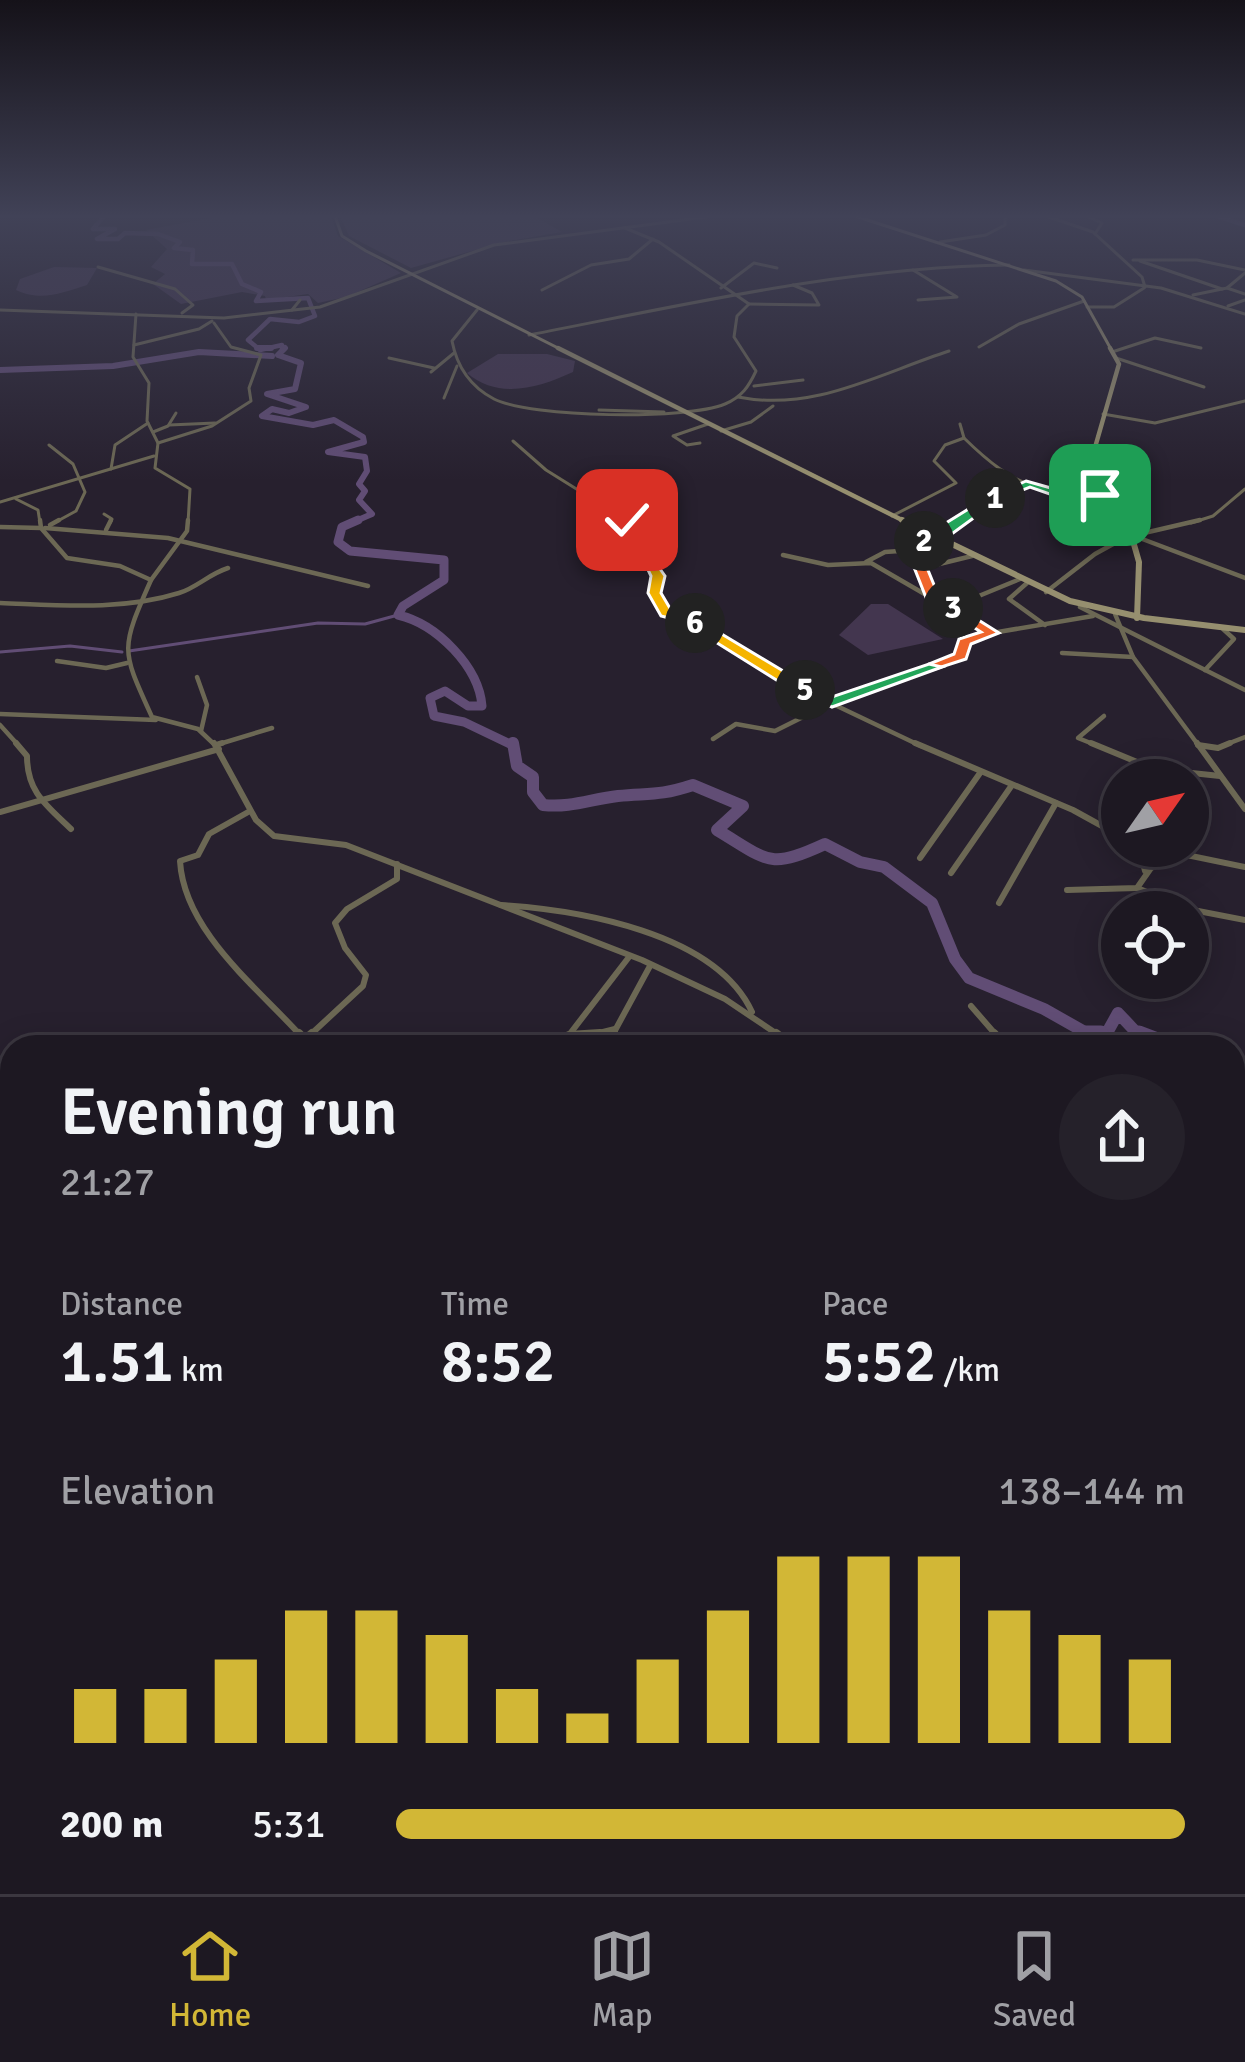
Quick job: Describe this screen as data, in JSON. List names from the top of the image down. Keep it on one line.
{"north":"top right","page":{"pins":["1","2","3","6","5"],"heading":["Evening run","21:27"],"stats":[["Distance","1.51 km"],["Time","8:52"],["Pace","5:52 /km"]],"chart":["Elevation","138–144 m"],"list":[{"name":"200 m","note":"5:31"}],"tabs":["Home","Map","Saved"]}}
